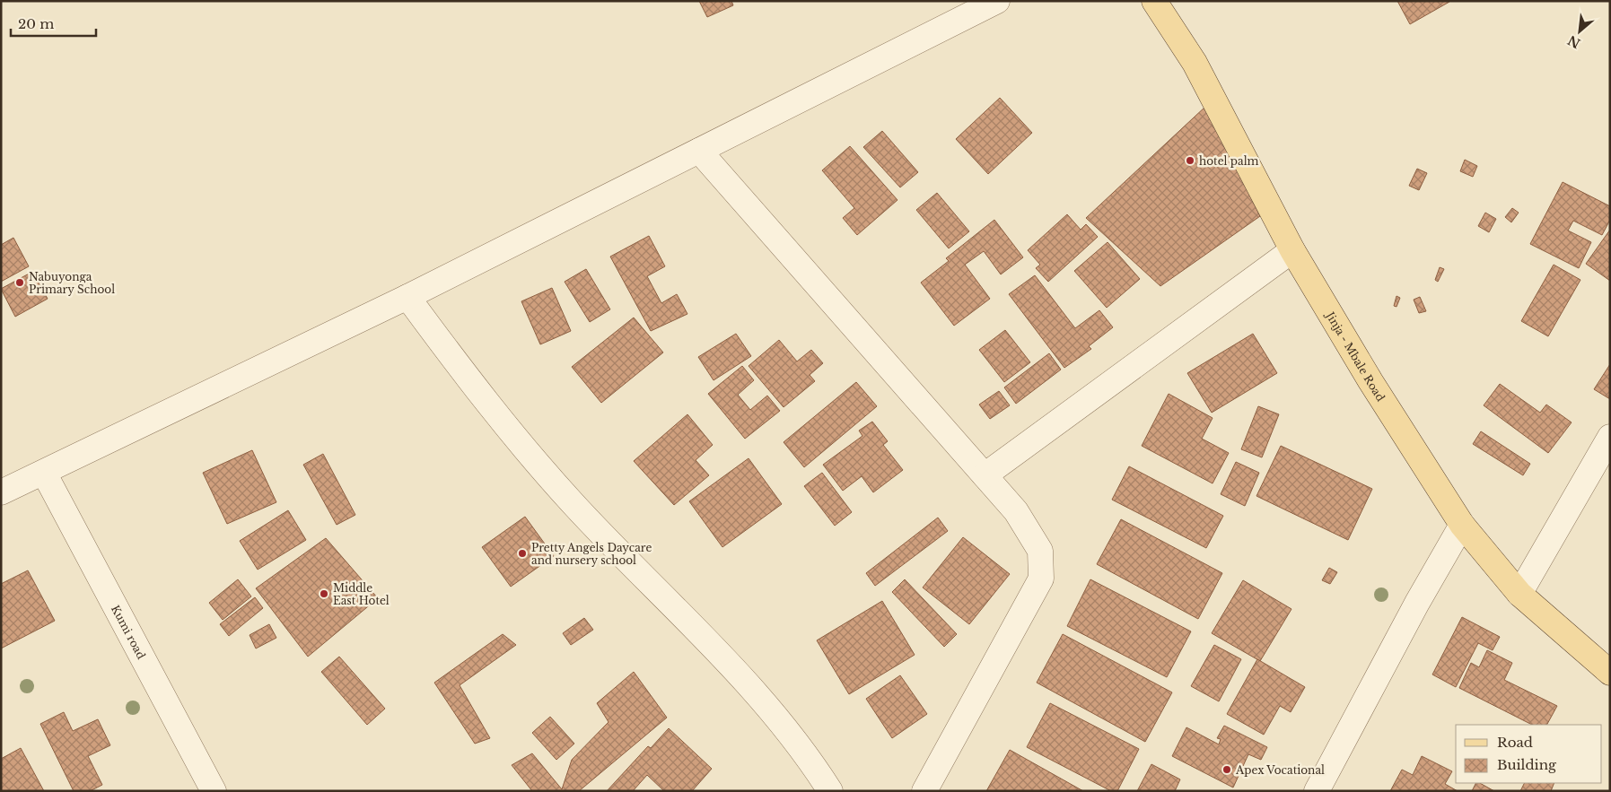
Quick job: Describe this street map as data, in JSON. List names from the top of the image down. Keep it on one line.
{"streets":{"main road":["Jinja - Mbale Road"],"street":["Kumi road"]},"places":["hotel palm","Nabuyonga Primary School","Pretty Angels Daycare and nursery school","Middle East Hotel","Apex Vocational"],"legend":["Road","Building"],"scale_bar":"20 m","north":"bottom left"}
